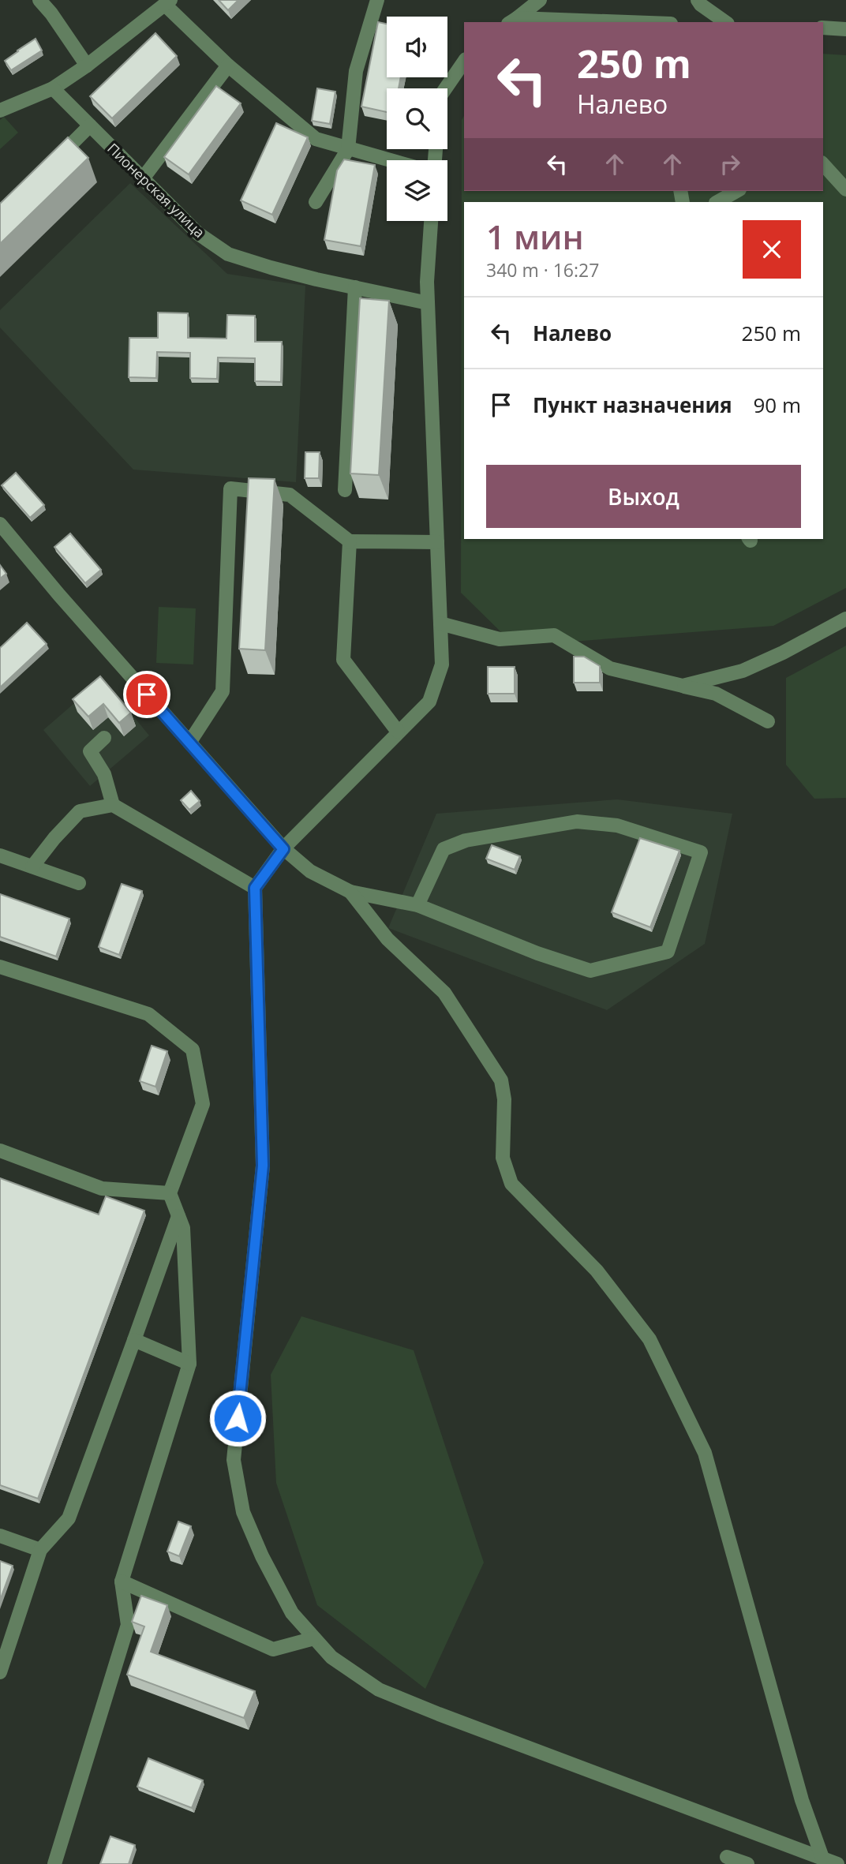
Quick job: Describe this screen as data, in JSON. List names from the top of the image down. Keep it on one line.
{"streets":{"street":["Пионерская улица"]},"page":{"turn":["250 m","Налево"],"heading":["1 мин","340 m · 16:27"],"list":[{"name":"Налево","value":"250 m"},{"name":"Пункт назначения","value":"90 m"}],"buttons":"Выход"}}
